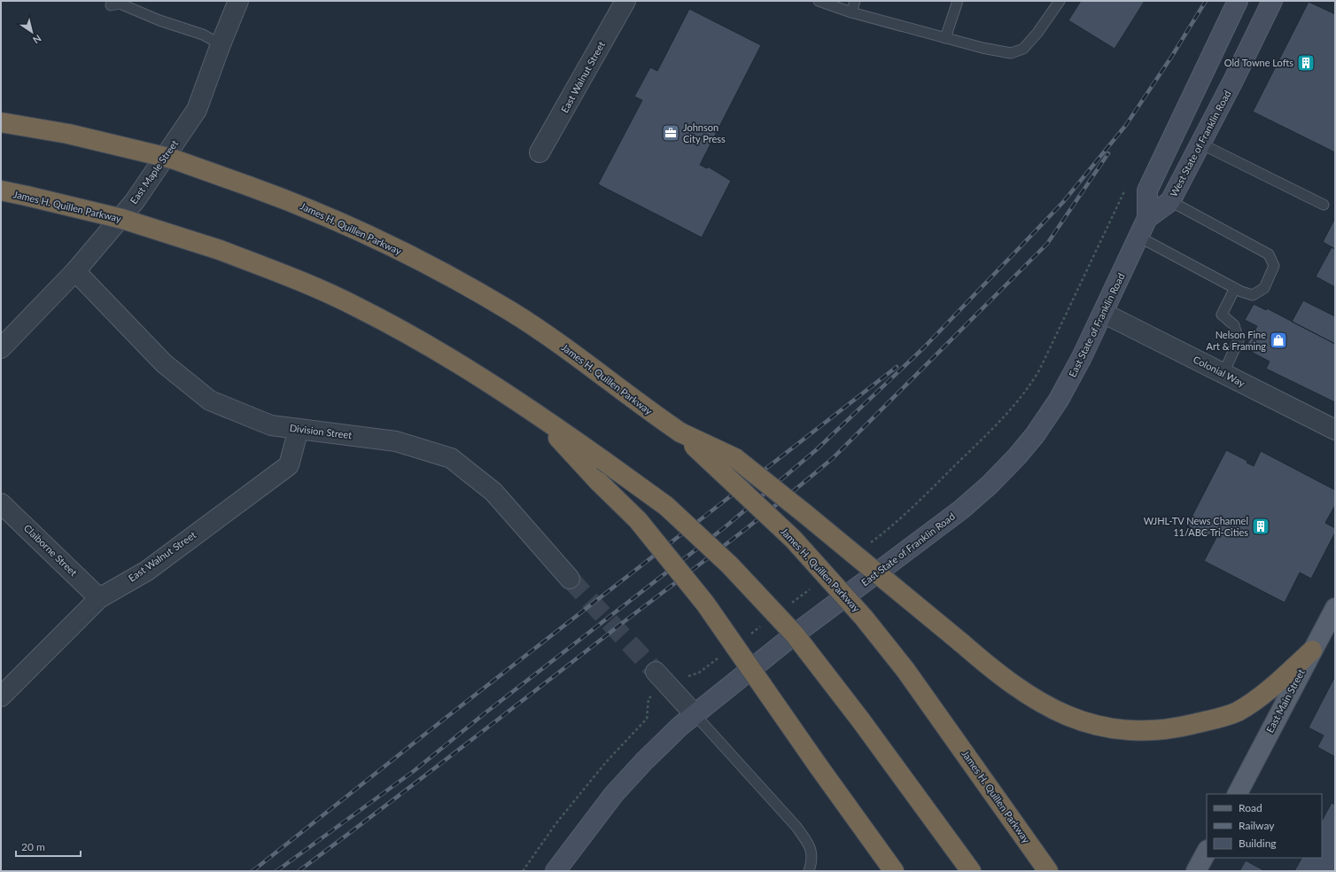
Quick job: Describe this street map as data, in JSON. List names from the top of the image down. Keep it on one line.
{"streets":{"highway":["James H. Quillen Parkway"],"main road":["West State of Franklin Road","East State of Franklin Road","East Main Street"],"street":["East Walnut Street","East Maple Street","Colonial Way","Division Street","Claiborne Street"]},"crossings":[["East Walnut Street","Division Street"],["East Walnut Street","Claiborne Street"],["West State of Franklin Road","East State of Franklin Road"],["East Maple Street","Division Street"],["East State of Franklin Road","Colonial Way"]],"places":{"building":["Old Towne Lofts","WJHL-TV News Channel 11/ABC Tri-Cities"],"office":["Johnson City Press"],"shop":["Nelson Fine Art & Framing"]},"legend":["Road","Railway","Building"],"scale_bar":"20 m","north":"bottom right"}
